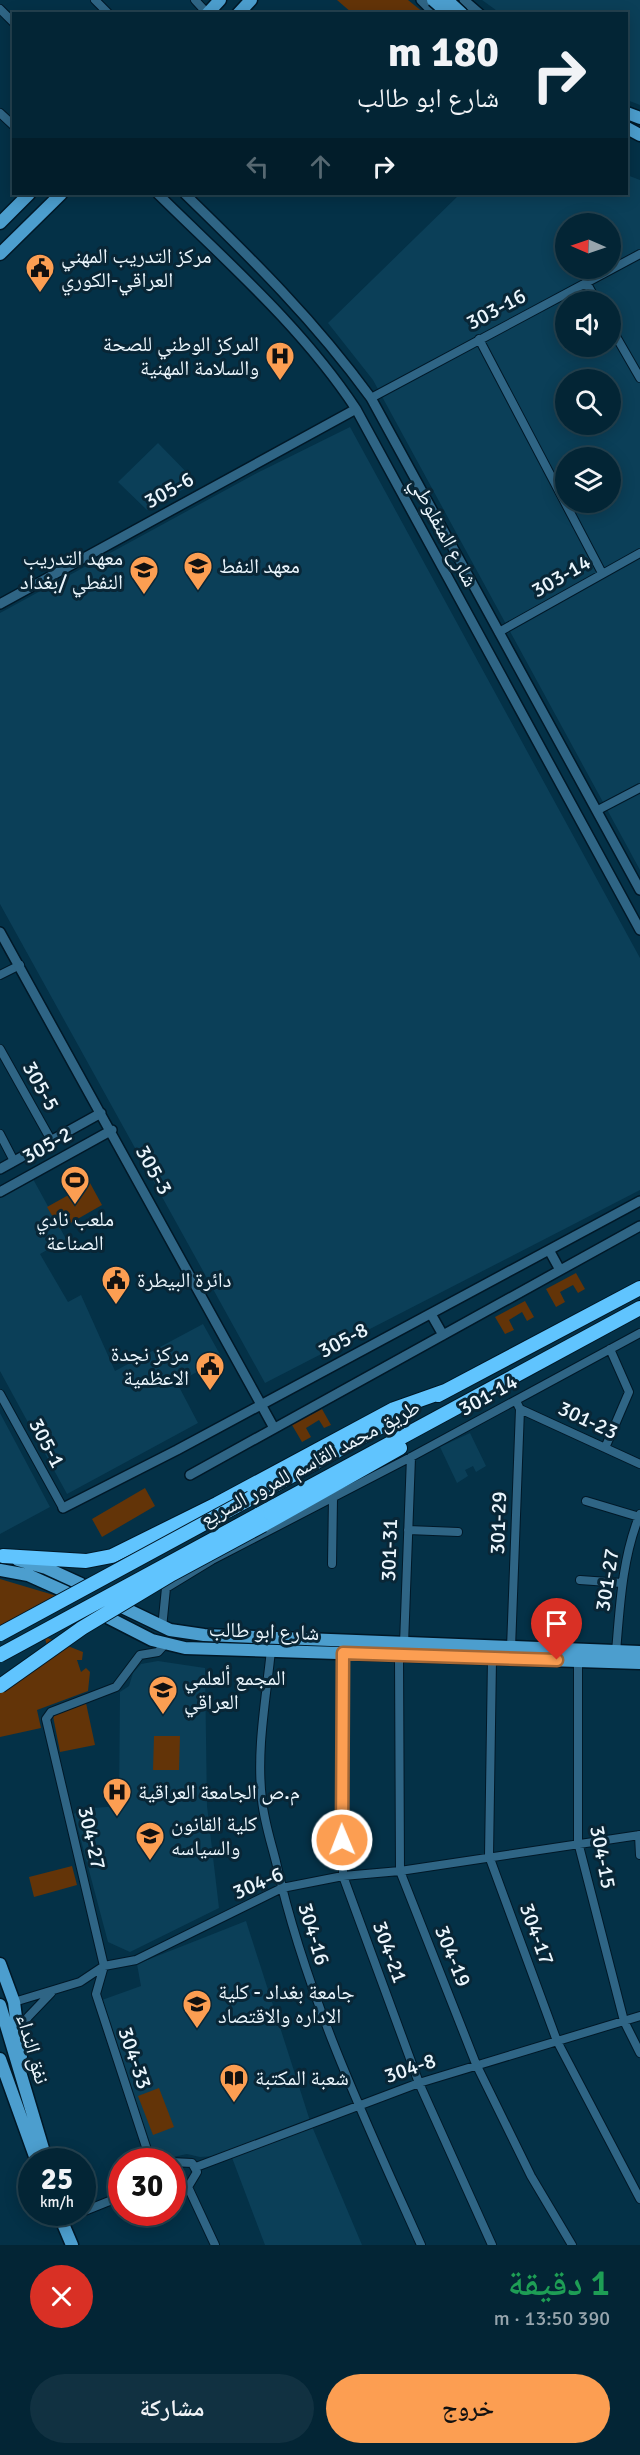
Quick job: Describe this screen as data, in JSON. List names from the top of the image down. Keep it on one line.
{"streets":{"highway":["طريق محمد القاسم للمرور السريع"],"main road":["شارع ابو طالب","نفق النداء"],"street":["303-16","305-6","شارع المنفلوطي","303-14","305-5","305-2","305-3","305-8","301-14","301-23","305-1","301-29","301-31","301-27","304-27","304-15","304-6","304-16","304-17","304-21","304-19","304-33","304-8"]},"crossings":[["303-16","شارع المنفلوطي"],["305-6","شارع المنفلوطي"],["شارع المنفلوطي","303-14"],["305-5","305-2"],["305-2","305-3"],["305-3","305-8"],["305-8","305-1"],["301-14","301-29"],["301-14","301-31"],["301-14","شارع ابو طالب"],["301-23","301-29"],["301-29","شارع ابو طالب"],["301-31","شارع ابو طالب"],["301-31","304-19"],["301-27","شارع ابو طالب"],["شارع ابو طالب","304-27"],["شارع ابو طالب","304-15"],["شارع ابو طالب","304-16"],["شارع ابو طالب","304-17"],["شارع ابو طالب","304-21"],["شارع ابو طالب","304-19"],["304-27","304-6"],["304-27","304-33"],["304-15","304-6"],["304-15","304-8"],["304-6","304-16"],["304-6","304-17"],["304-6","304-21"],["304-6","304-19"],["304-6","304-33"],["304-16","304-8"],["304-17","304-8"],["304-21","304-8"],["304-19","304-8"]],"places":{"public building":["مركز التدريب المهني العراقي-الكوري","دائرة البيطرة","مركز نجدة الاعظمية"],"hospital":["المركز الوطني للصحة والسلامة المهنية","م.ص الجامعة العراقية"],"school or university":["معهد النفط","معهد التدريب النفطي /بغداد","المجمع ألعلمي العراقي","كلية القانون والسياسه","جامعة بغداد - كلية الاداره والاقتصاد"],"sports":["ملعب نادي الصناعة"],"library":["شعبة المكتبة"]},"north":"left","page":{"turn":["180 m","شارع ابو طالب"],"speed":"25 km/h","limit":"30","heading":["1 دقيقة","390 m · 13:50"],"buttons":["خروج","مشاركة"]}}
